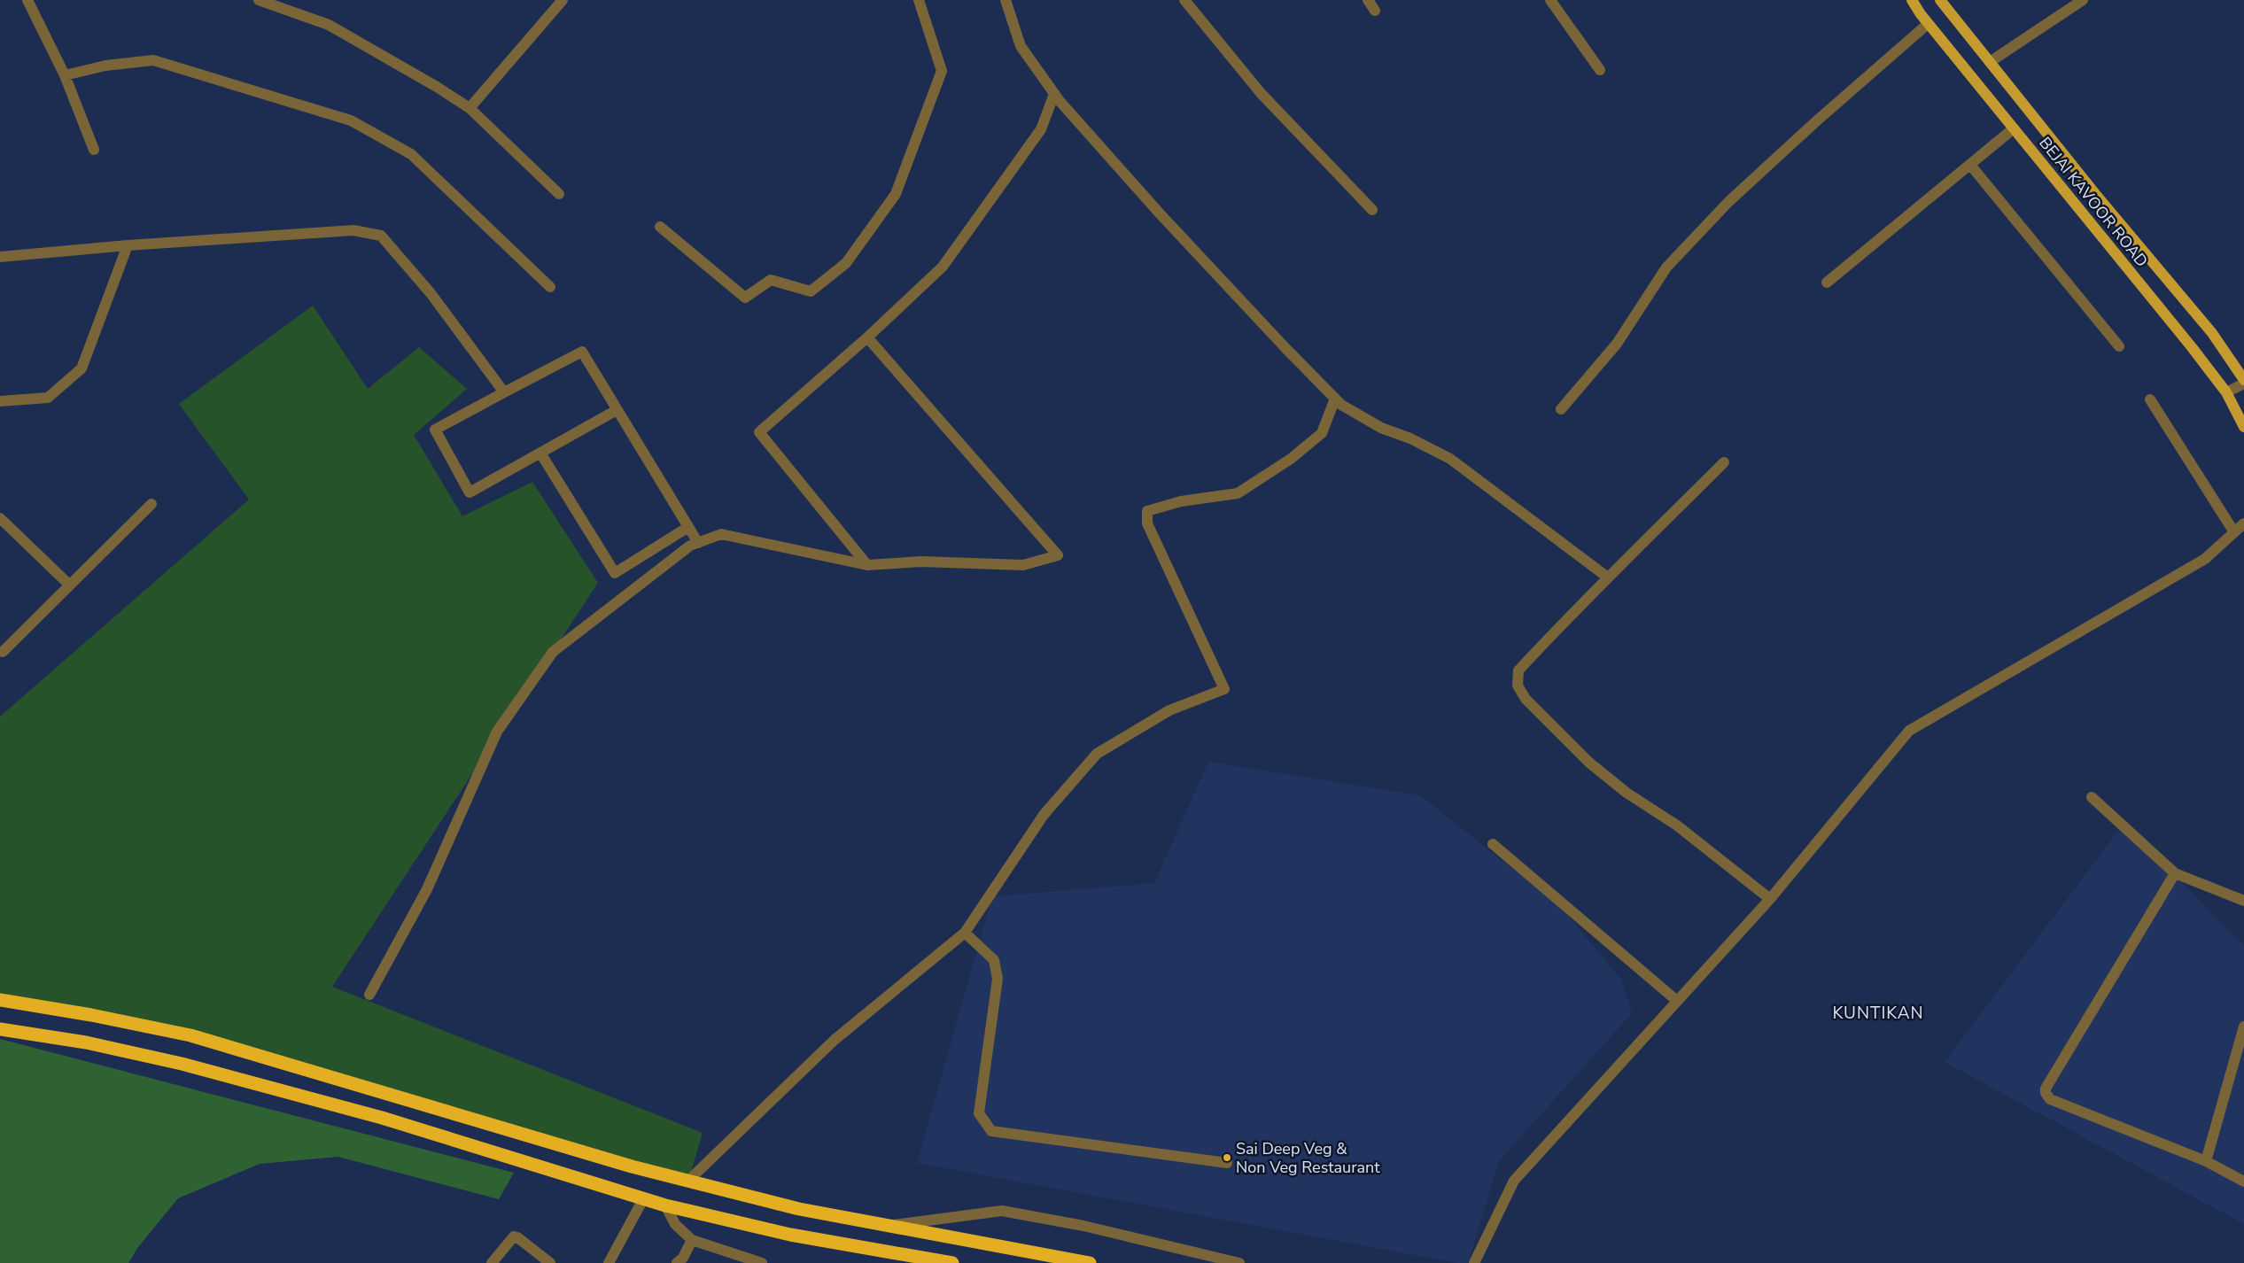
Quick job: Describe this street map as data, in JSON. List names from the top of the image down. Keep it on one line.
{"streets":{"main road":["BEJAI KAVOOR ROAD"]},"districts":["KUNTIKAN"],"places":["Sai Deep Veg & Non Veg Restaurant"]}
